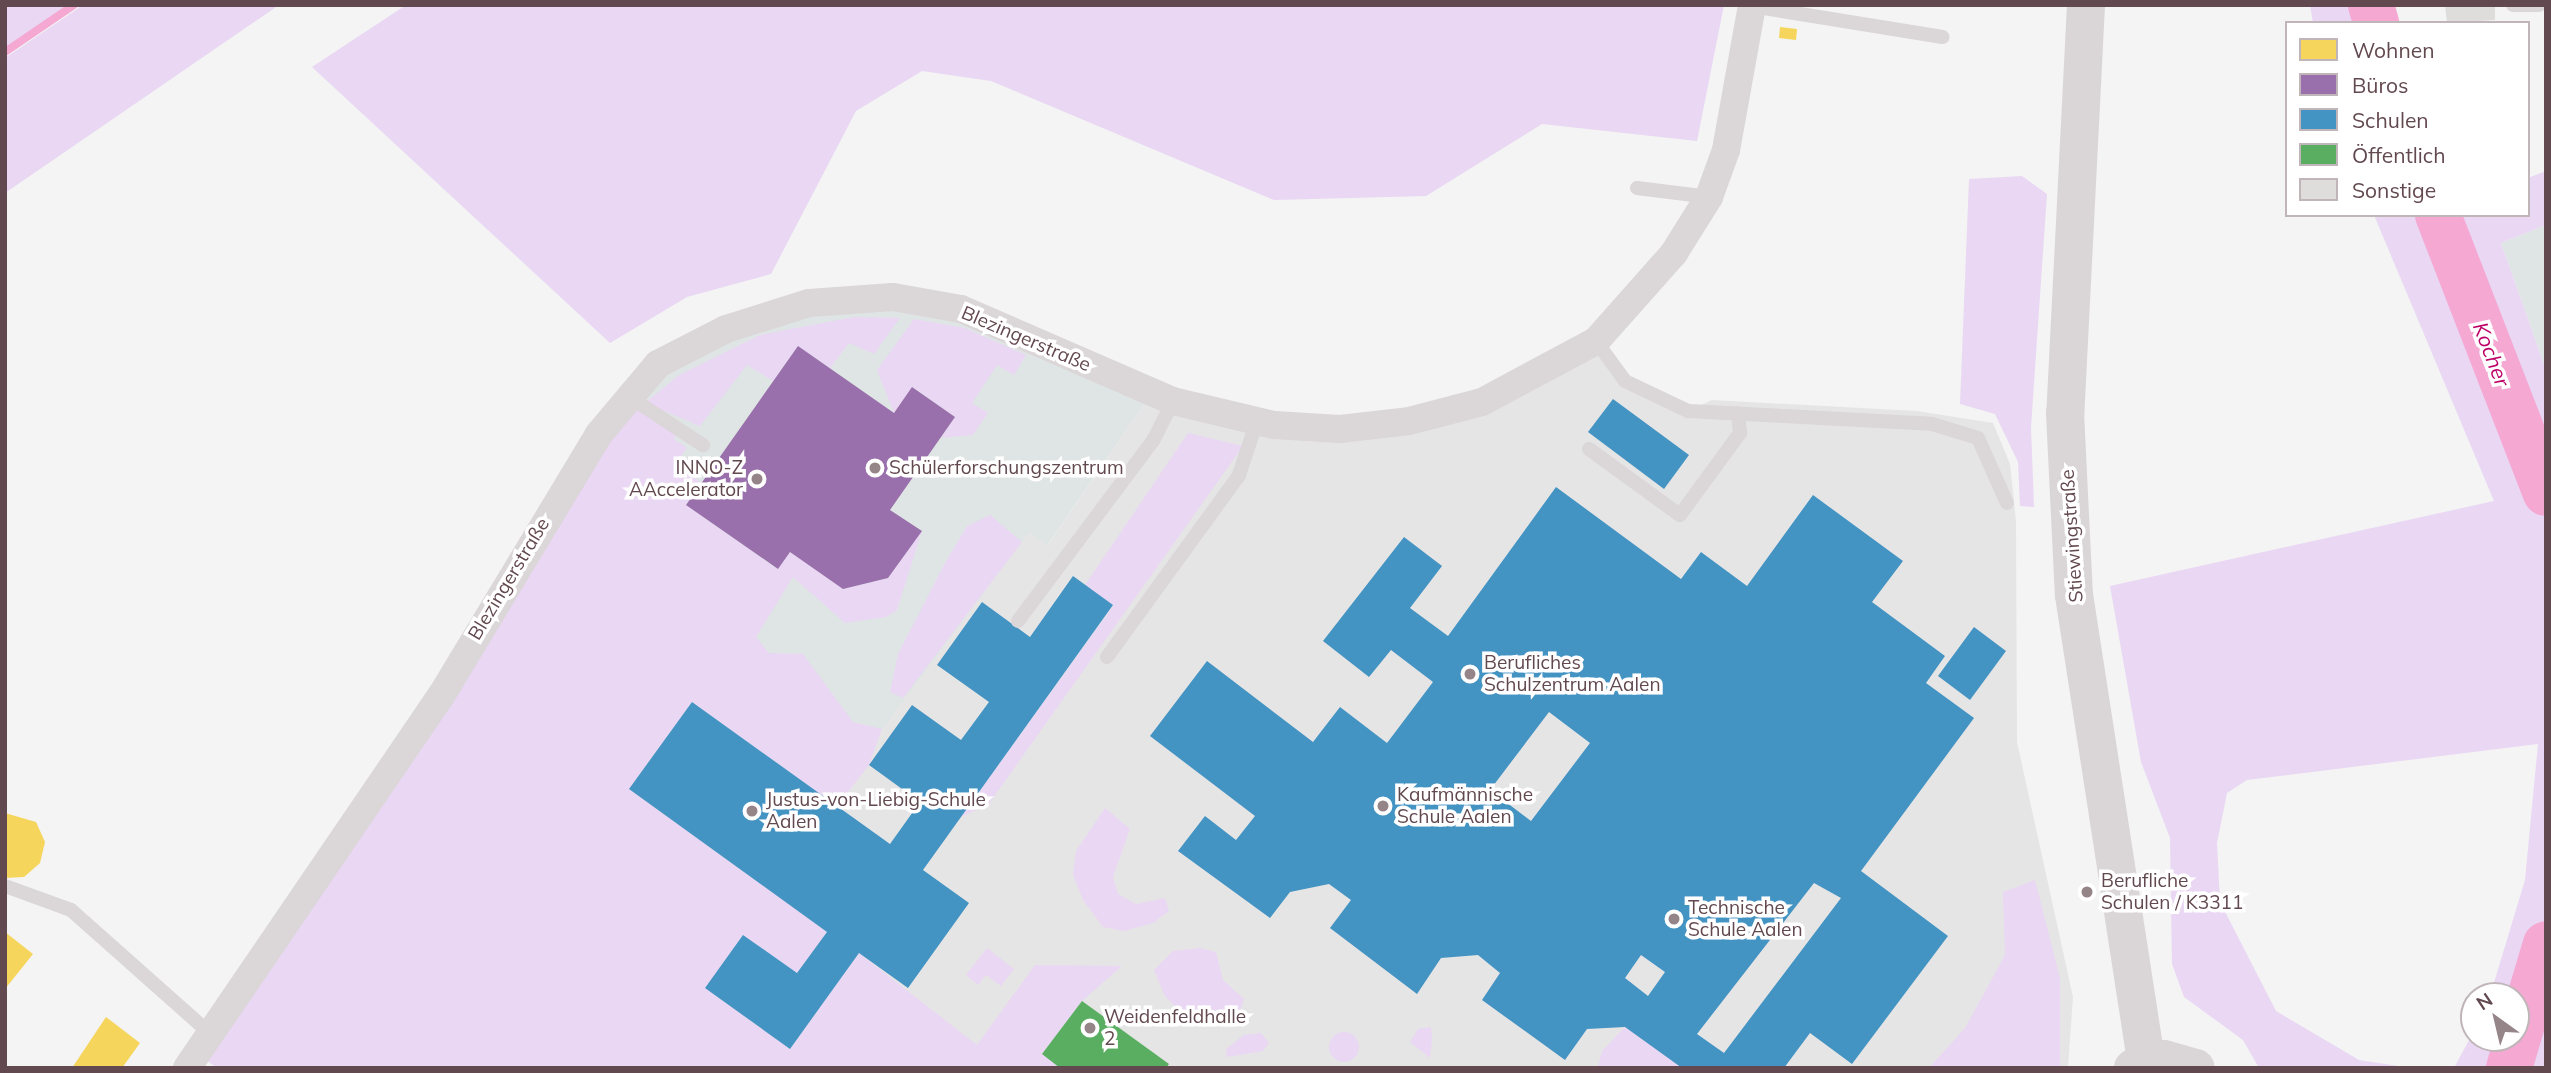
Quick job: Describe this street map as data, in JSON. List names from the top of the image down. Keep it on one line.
{"streets":{"main road":["Stiewingstraße"],"street":["Blezingerstraße"]},"water":["Kocher"],"places":["Schülerforschungszentrum","INNO-Z AAccelerator","Berufliches Schulzentrum Aalen","Kaufmännische Schule Aalen","Justus-von-Liebig-Schule Aalen","Berufliche Schulen / K3311","Technische Schule Aalen","Weidenfeldhalle 2"],"legend":["Wohnen","Büros","Schulen","Öffentlich","Sonstige"],"north":"top left"}
